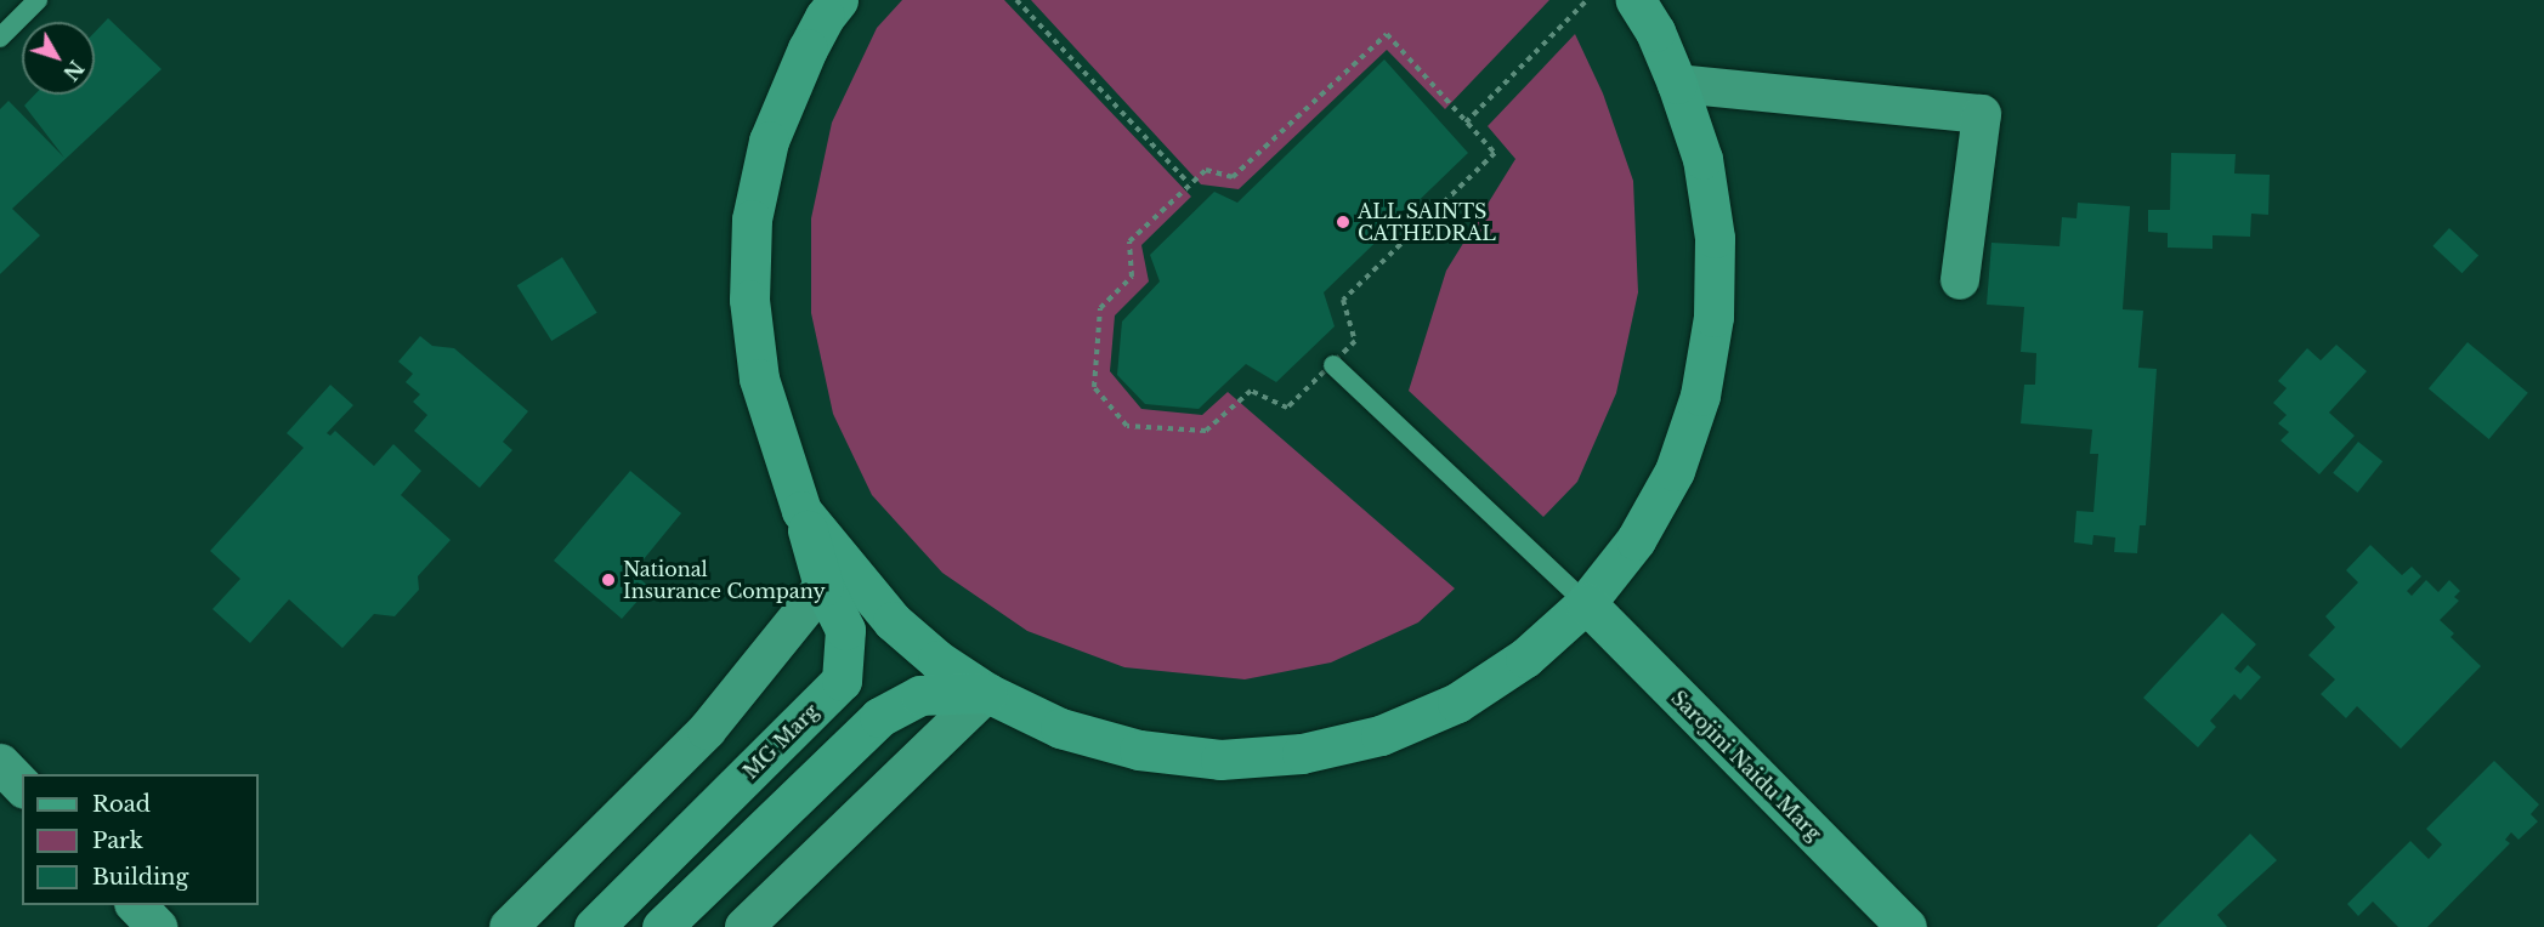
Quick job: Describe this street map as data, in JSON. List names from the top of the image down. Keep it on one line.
{"streets":{"main road":["MG Marg","Sarojini Naidu Marg"]},"places":["ALL SAINTS CATHEDRAL","National Insurance Company"],"legend":["Road","Park","Building"],"north":"bottom right"}
